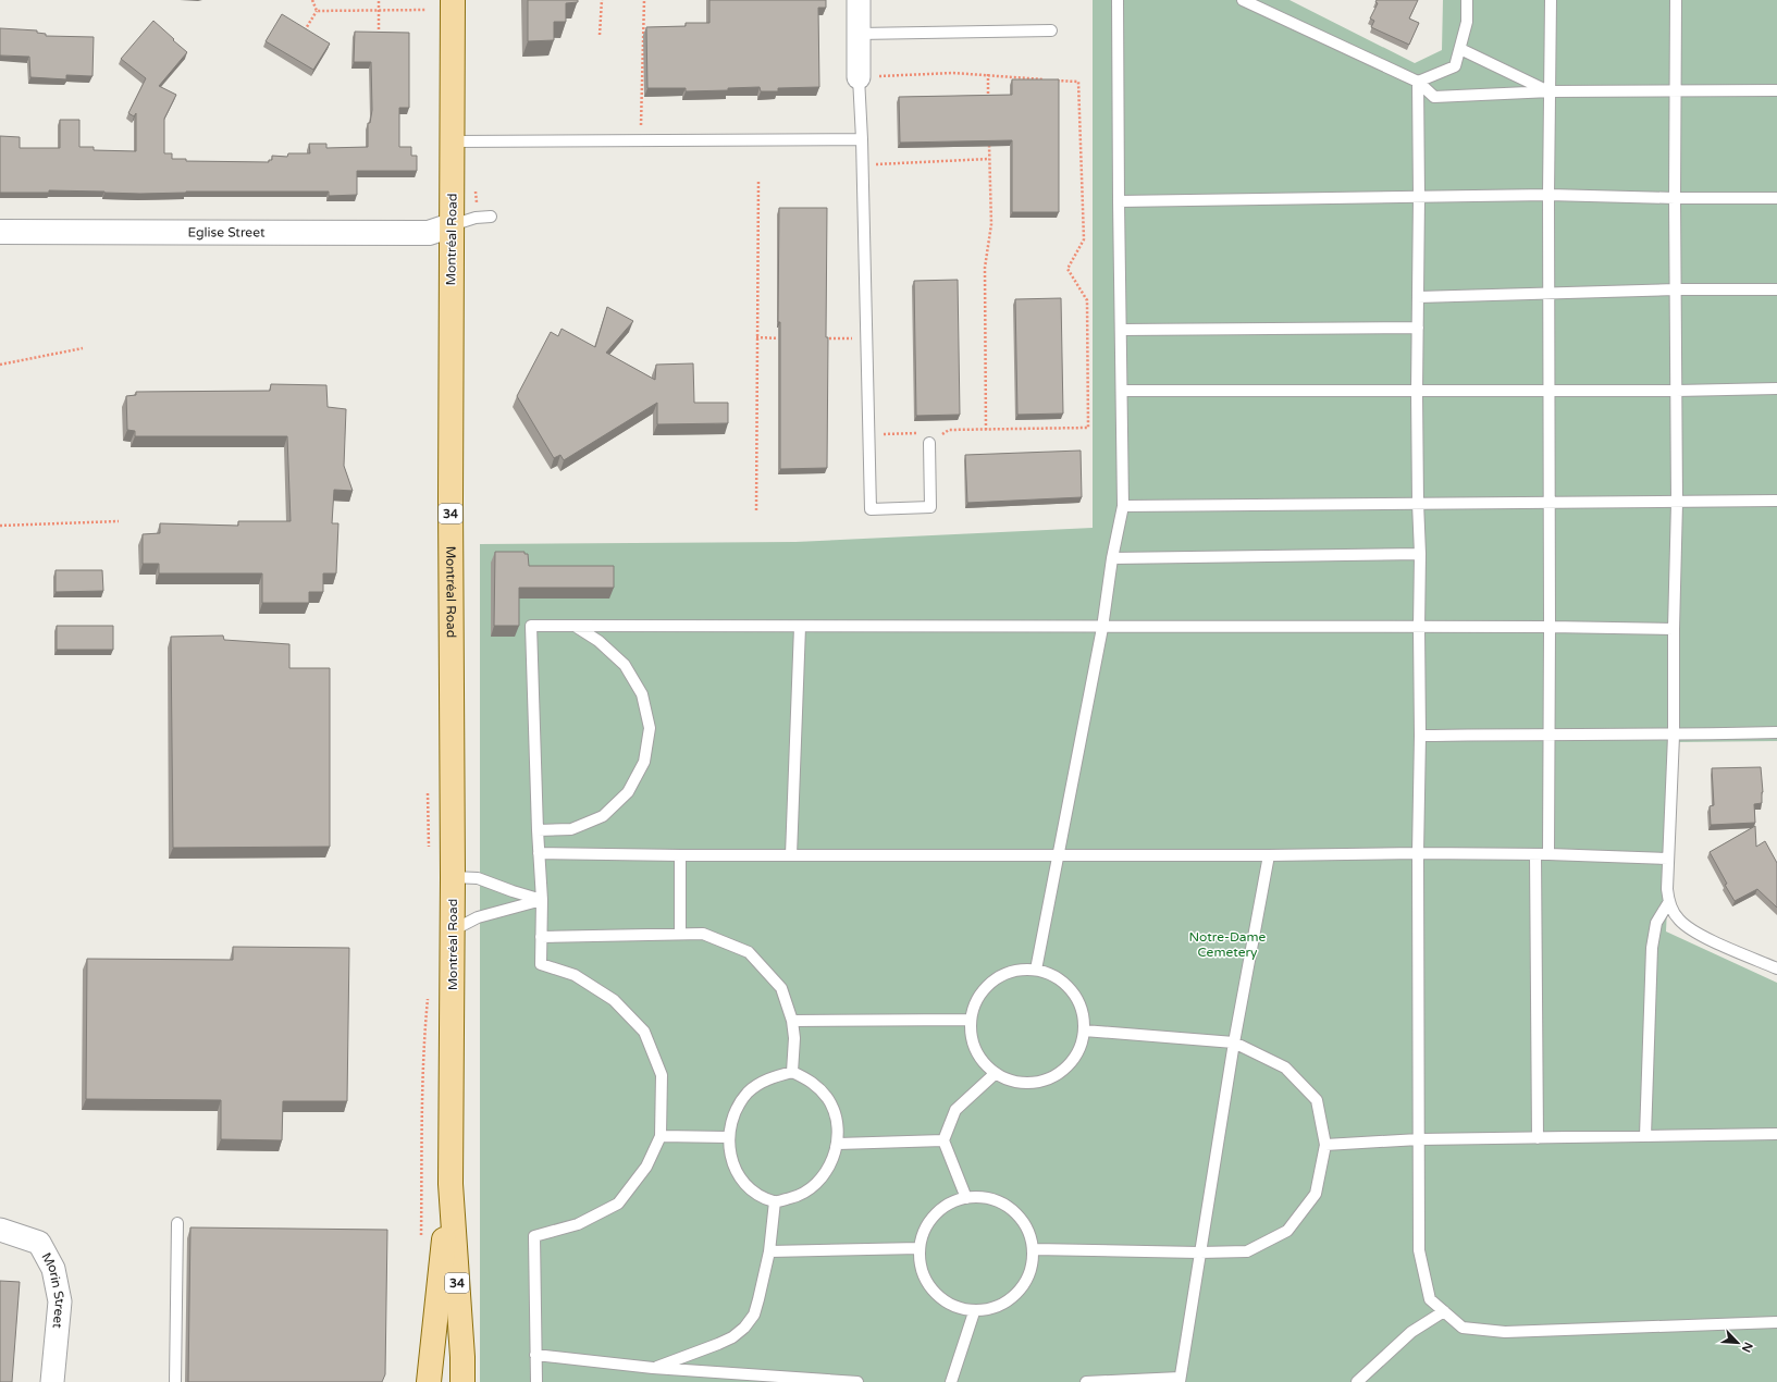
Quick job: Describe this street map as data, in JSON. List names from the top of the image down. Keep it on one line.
{"streets":{"main road":["Montréal Road","34"],"street":["Eglise Street","Morin Street"]},"crossings":[["Eglise Street","Montréal Road"]],"parks":["Notre-Dame Cemetery"],"north":"bottom right"}
